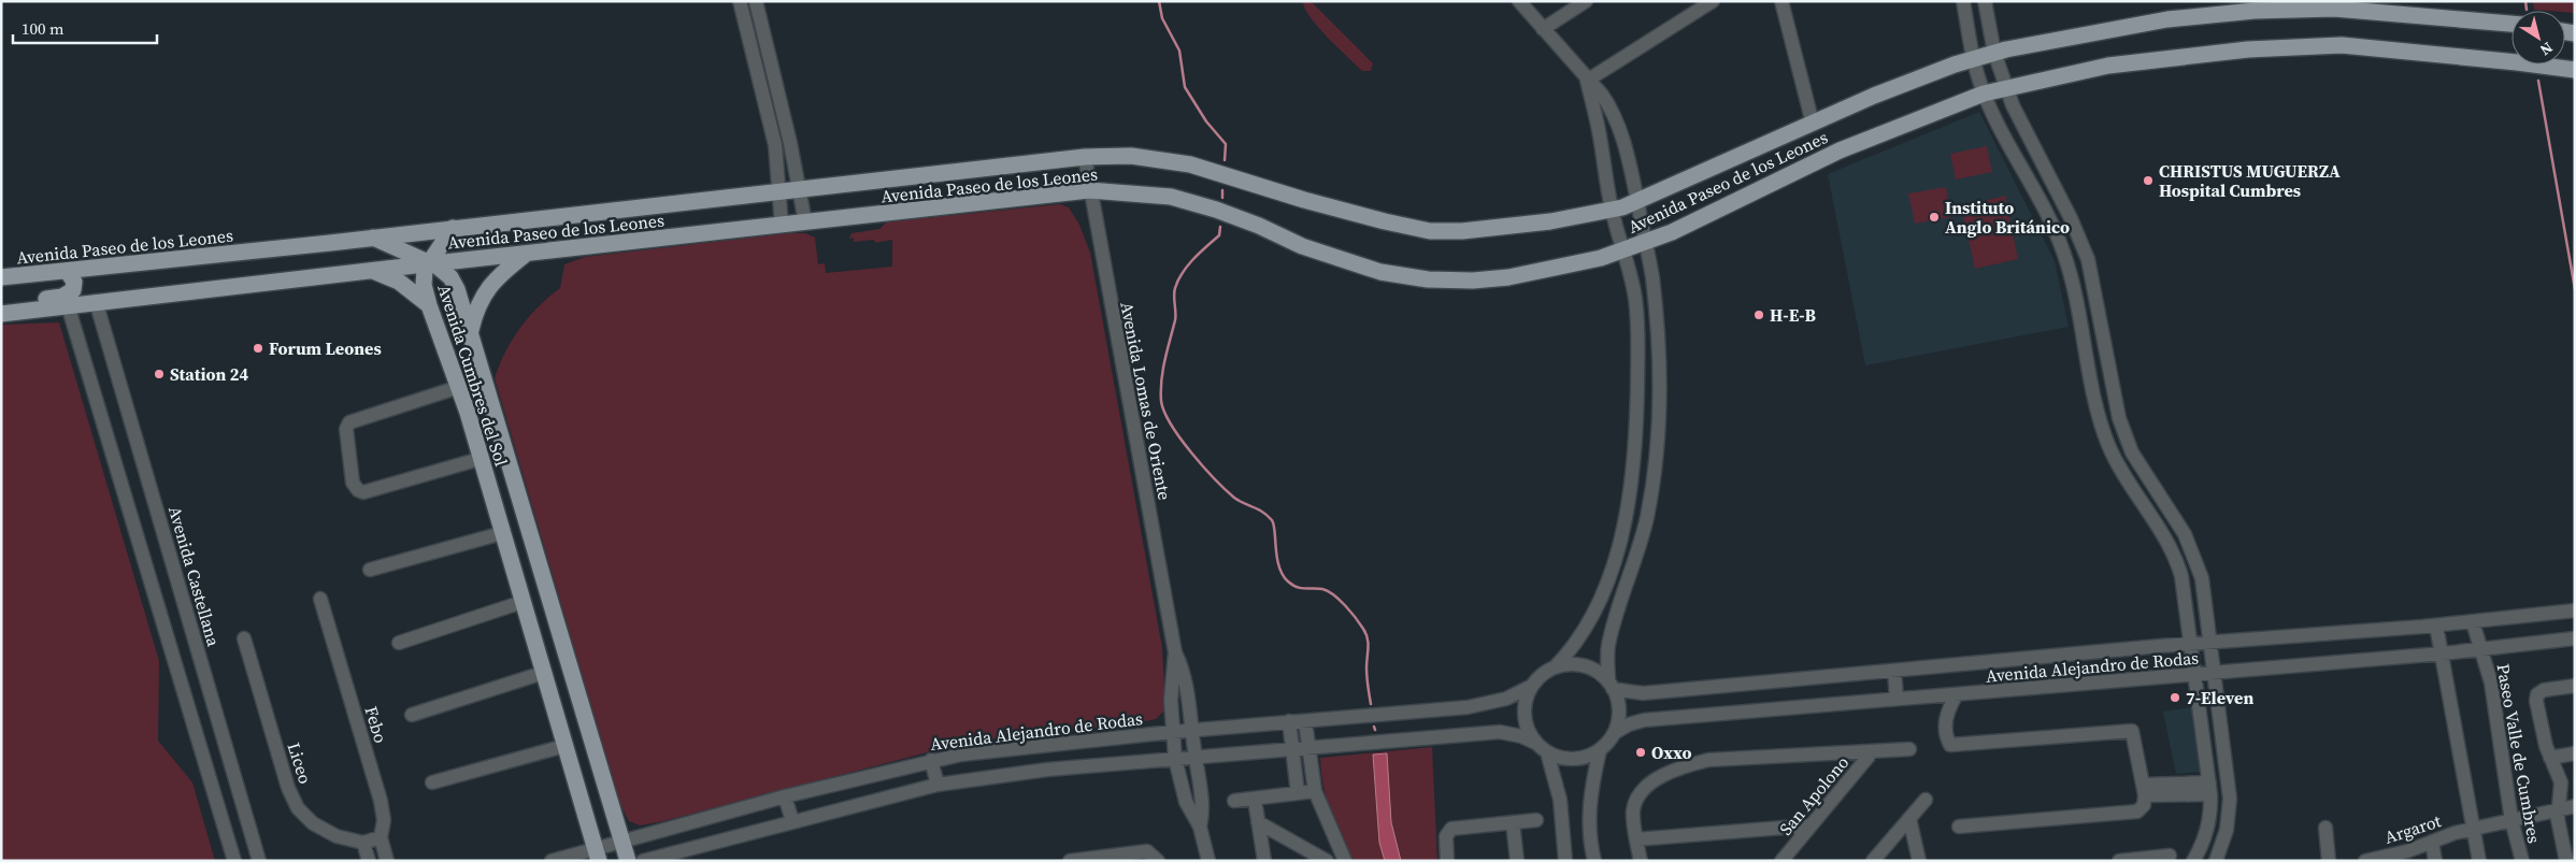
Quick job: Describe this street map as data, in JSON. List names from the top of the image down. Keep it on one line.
{"streets":{"main road":["Avenida Paseo de los Leones","Avenida Cumbres del Sol"],"street":["Avenida Lomas de Oriente","Avenida Castellana","Avenida Alejandro de Rodas","Febo","Paseo Valle de Cumbres","Liceo","San Apolono","Argarot"]},"crossings":[["Avenida Paseo de los Leones","Avenida Cumbres del Sol"],["Avenida Paseo de los Leones","Avenida Lomas de Oriente"],["Avenida Paseo de los Leones","Avenida Castellana"],["Avenida Cumbres del Sol","Avenida Alejandro de Rodas"],["Avenida Lomas de Oriente","Avenida Alejandro de Rodas"],["Avenida Alejandro de Rodas","Paseo Valle de Cumbres"],["Paseo Valle de Cumbres","Argarot"]],"places":["CHRISTUS MUGUERZA Hospital Cumbres","Instituto Anglo Británico","H-E-B","Forum Leones","Station 24","7-Eleven","Oxxo"],"scale_bar":"100 m","north":"bottom right"}
